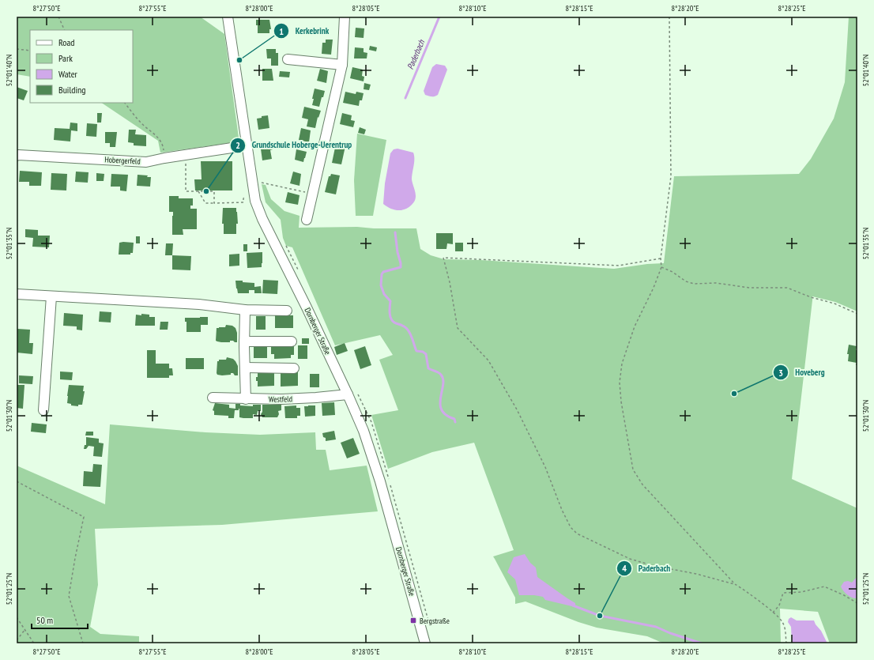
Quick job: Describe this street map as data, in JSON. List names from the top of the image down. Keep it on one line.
{"streets":{"street":["Hobergerfeld","Dornberger Straße","Westfeld"]},"crossings":[["Hobergerfeld","Dornberger Straße"],["Dornberger Straße","Westfeld"]],"water":["Paderbach"],"places":{"other":["Kerkebrink","Grundschule Hoberge-Uerentrup","Hoveberg","Paderbach"],"transit":["Bergstraße"]},"legend":["Road","Park","Water","Building"],"scale_bar":"50 m","coordinates":["8°27'50\"E","8°27'55\"E","8°28'00\"E","8°28'05\"E","8°28'10\"E","8°28'15\"E","8°28'20\"E","8°28'25\"E","52°01'40\"N","52°01'35\"N","52°01'30\"N","52°01'25\"N"]}
